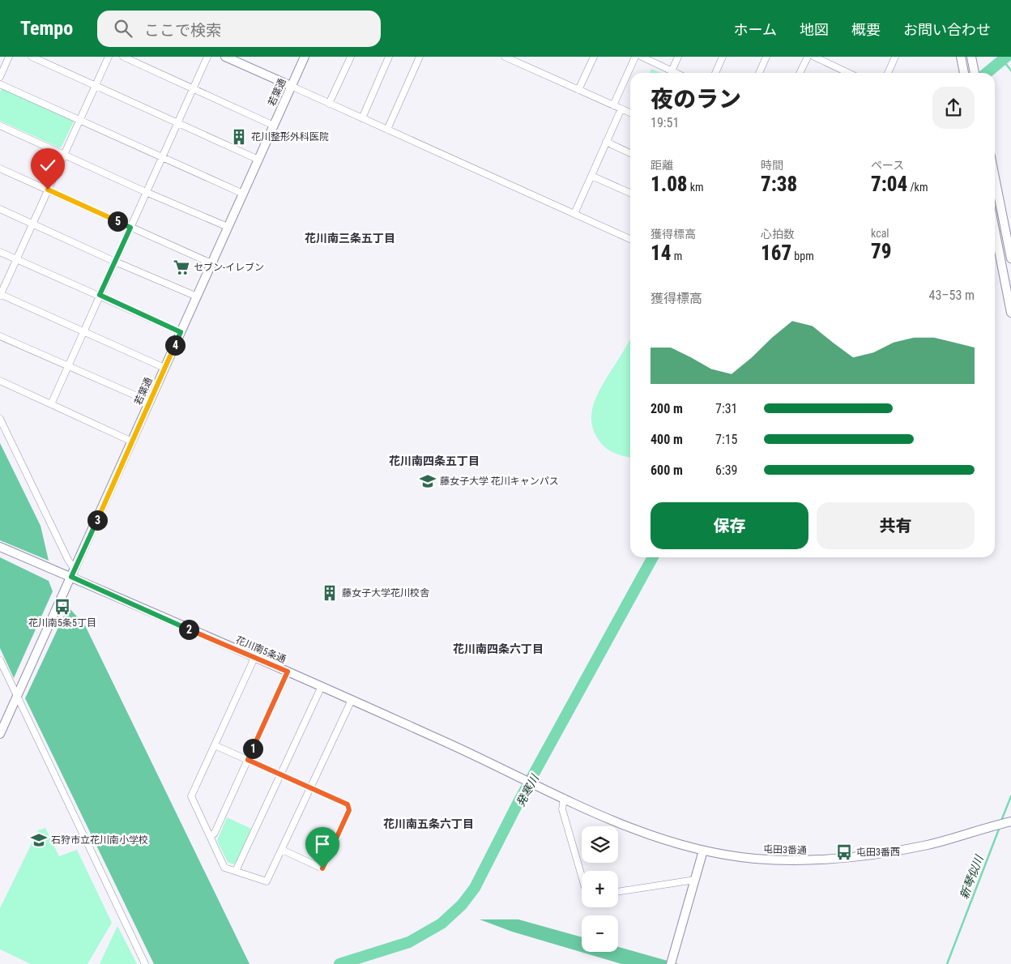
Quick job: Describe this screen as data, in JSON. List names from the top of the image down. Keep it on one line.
{"streets":{"street":["若葉通","花川南5条通","屯田3番通"]},"crossings":[["若葉通","花川南5条通"],["花川南5条通","屯田3番通"]],"districts":["花川南三条五丁目","花川南四条五丁目","花川南四条六丁目","花川南五条六丁目"],"water":["発寒川","新琴似川"],"places":{"building":["花川整形外科医院","藤女子大学花川校舎"],"supermarket":["セブン-イレブン"],"school or university":["藤女子大学 花川キャンパス","石狩市立花川南小学校"],"bus stop":["花川南5条5丁目","屯田3番西"]},"page":{"header":"Tempo","search":"ここで検索","nav":["ホーム","地図","概要","お問い合わせ"],"heading":["夜のラン","19:51"],"stats":[["距離","1.08 km"],["時間","7:38"],["ペース","7:04 /km"],["獲得標高","14 m"],["心拍数","167 bpm"],["kcal","79"]],"pins":["5","4","3","2","1"],"chart":["獲得標高","43–53 m"],"list":[{"name":"200 m","note":"7:31"},{"name":"400 m","note":"7:15"},{"name":"600 m","note":"6:39"}],"buttons":["保存","共有"],"map_buttons":["+","−"]}}
